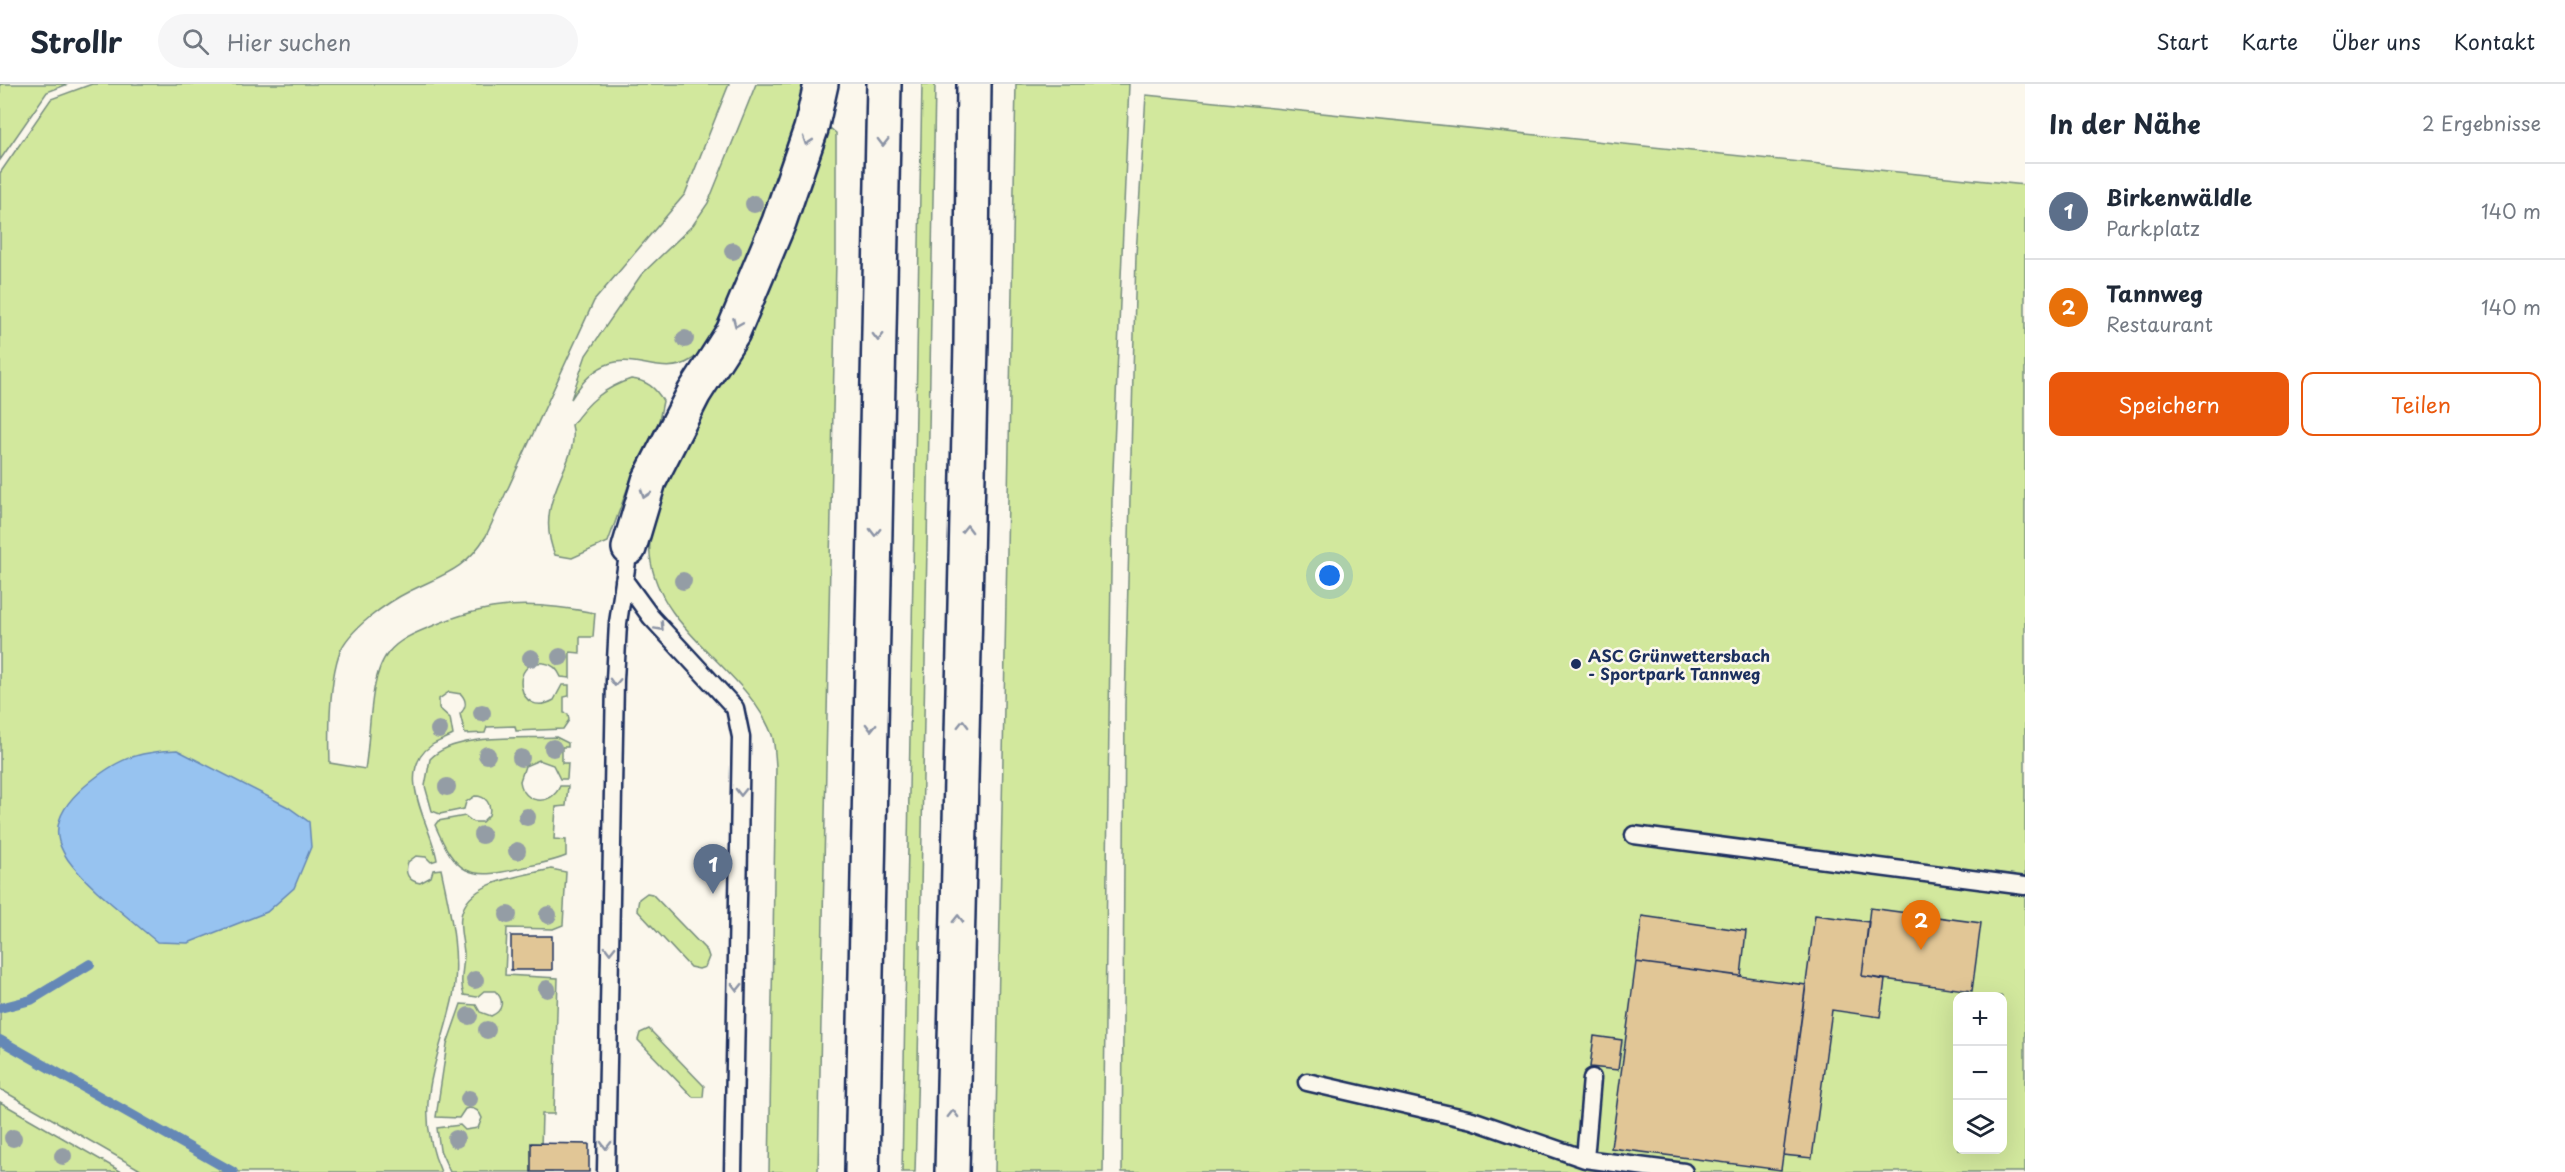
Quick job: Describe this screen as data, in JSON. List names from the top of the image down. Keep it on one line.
{"places":["ASC Grünwettersbach - Sportpark Tannweg"],"page":{"header":"Strollr","search":"Hier suchen","nav":["Start","Karte","Über uns","Kontakt"],"heading":["In der Nähe","2 Ergebnisse"],"list":[{"mark":"1","name":"Birkenwäldle","note":"Parkplatz","value":"140 m"},{"mark":"2","name":"Tannweg","note":"Restaurant","value":"140 m"}],"buttons":["Speichern","Teilen"],"pins":["1","2"],"map_buttons":["+","−"]}}
